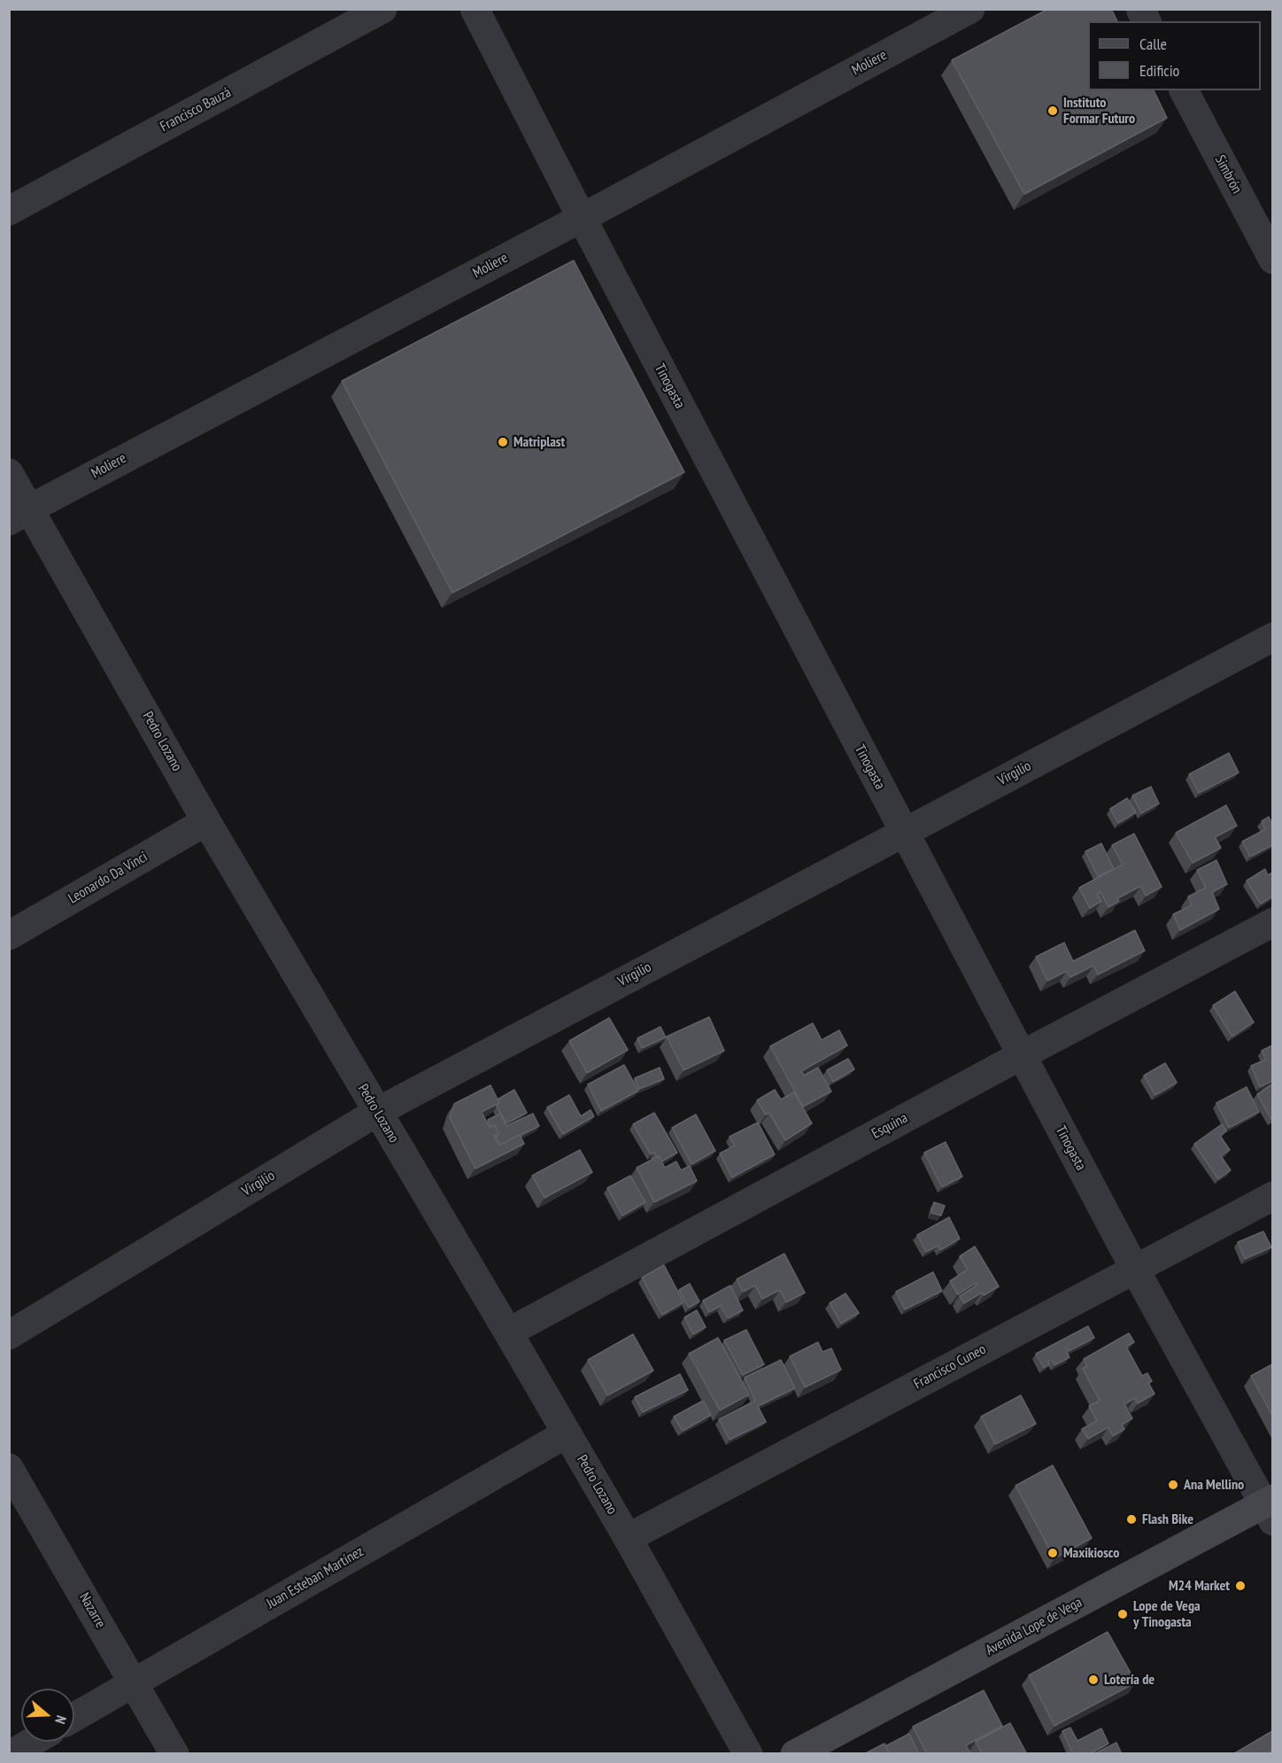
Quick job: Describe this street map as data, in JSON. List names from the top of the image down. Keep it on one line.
{"streets":{"main road":["Avenida Lope de Vega"],"street":["Moliere","Francisco Bauzá","Simbrón","Tinogasta","Pedro Lozano","Virgilio","Leonardo Da Vinci","Esquina","Francisco Cuneo","Juan Esteban Martínez","Nazarre"]},"crossings":[["Moliere","Tinogasta"],["Moliere","Pedro Lozano"],["Tinogasta","Virgilio"],["Tinogasta","Esquina"],["Tinogasta","Francisco Cuneo"],["Tinogasta","Avenida Lope de Vega"],["Pedro Lozano","Virgilio"],["Pedro Lozano","Leonardo Da Vinci"],["Pedro Lozano","Esquina"],["Pedro Lozano","Francisco Cuneo"],["Pedro Lozano","Juan Esteban Martínez"],["Juan Esteban Martínez","Nazarre"]],"places":["Instituto Formar Futuro","Matriplast","Ana Mellino","Flash Bike","Maxikiosco","M24 Market","Lope de Vega y Tinogasta","Lotería de"],"legend":["Calle","Edificio"],"north":"right"}
